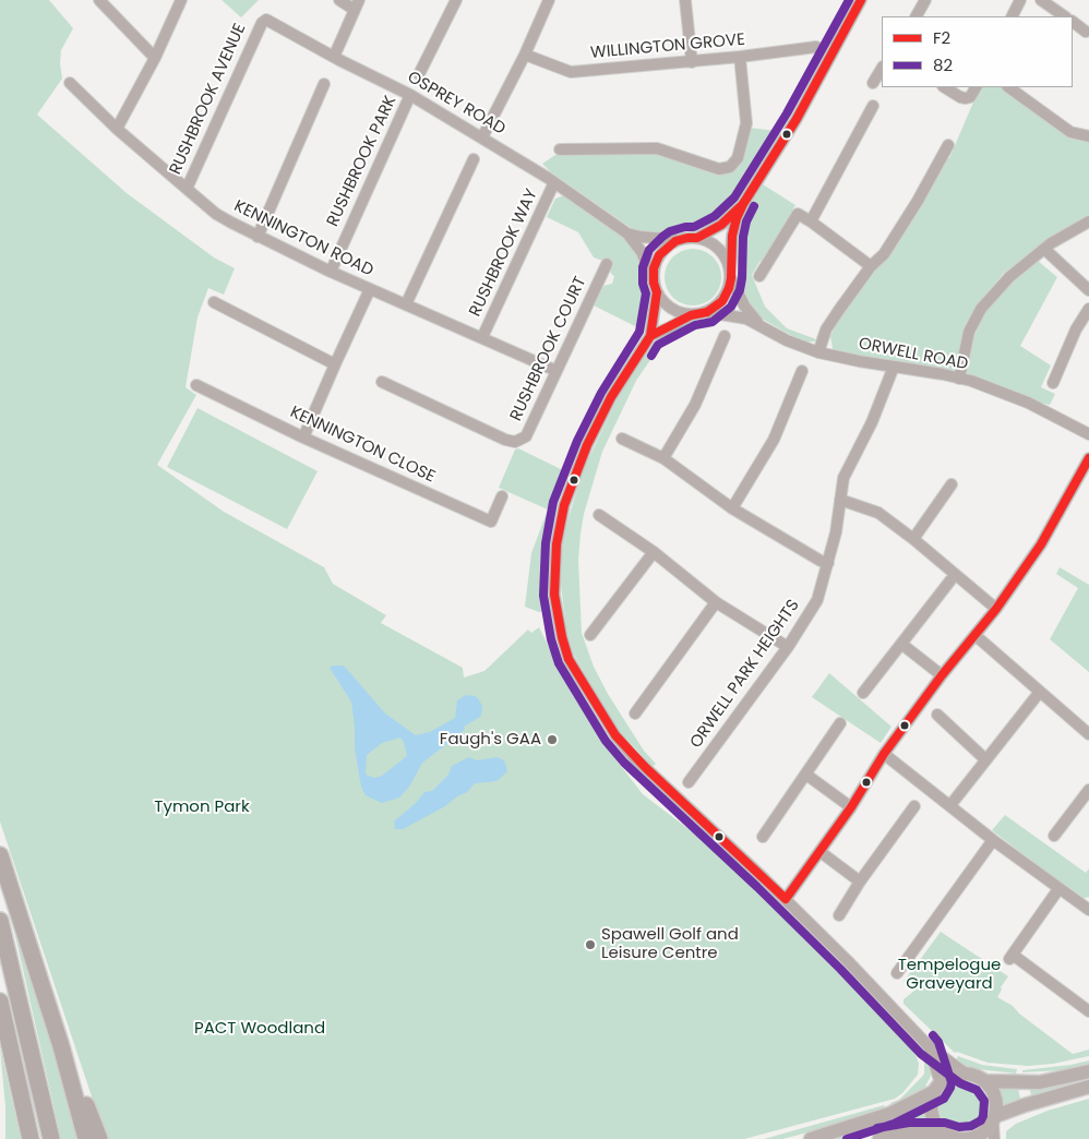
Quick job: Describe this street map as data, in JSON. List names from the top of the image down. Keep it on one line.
{"streets":{"street":["WILLINGTON GROVE","RUSHBROOK AVENUE","OSPREY ROAD","RUSHBROOK PARK","KENNINGTON ROAD","RUSHBROOK WAY","RUSHBROOK COURT","ORWELL ROAD","KENNINGTON CLOSE","ORWELL PARK HEIGHTS"]},"crossings":[["RUSHBROOK AVENUE","OSPREY ROAD"],["RUSHBROOK AVENUE","KENNINGTON ROAD"],["OSPREY ROAD","RUSHBROOK PARK"],["OSPREY ROAD","RUSHBROOK WAY"],["OSPREY ROAD","ORWELL ROAD"],["RUSHBROOK PARK","KENNINGTON ROAD"],["KENNINGTON ROAD","RUSHBROOK WAY"],["KENNINGTON ROAD","RUSHBROOK COURT"],["ORWELL ROAD","ORWELL PARK HEIGHTS"]],"parks":["Tymon Park","Tempelogue Graveyard","PACT Woodland"],"places":["Faugh's GAA","Spawell Golf and Leisure Centre"],"lines":["transit line F2","transit line 82"],"legend":["F2","82"]}
